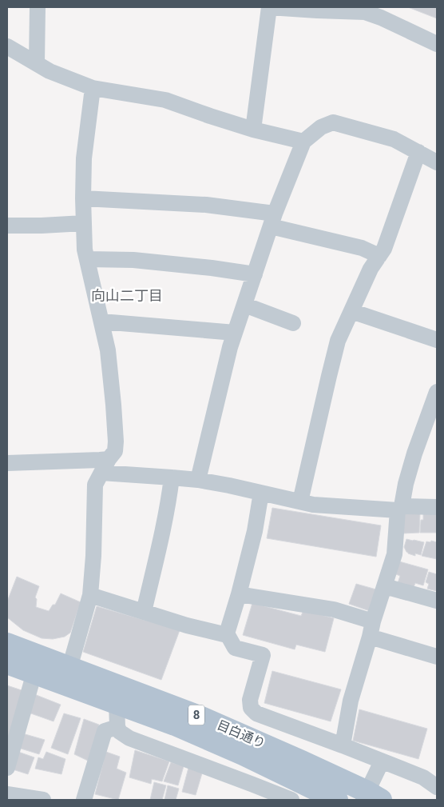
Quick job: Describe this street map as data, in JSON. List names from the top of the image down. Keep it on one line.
{"streets":{"main road":["8","目白通り"]},"districts":["向山二丁目"]}
